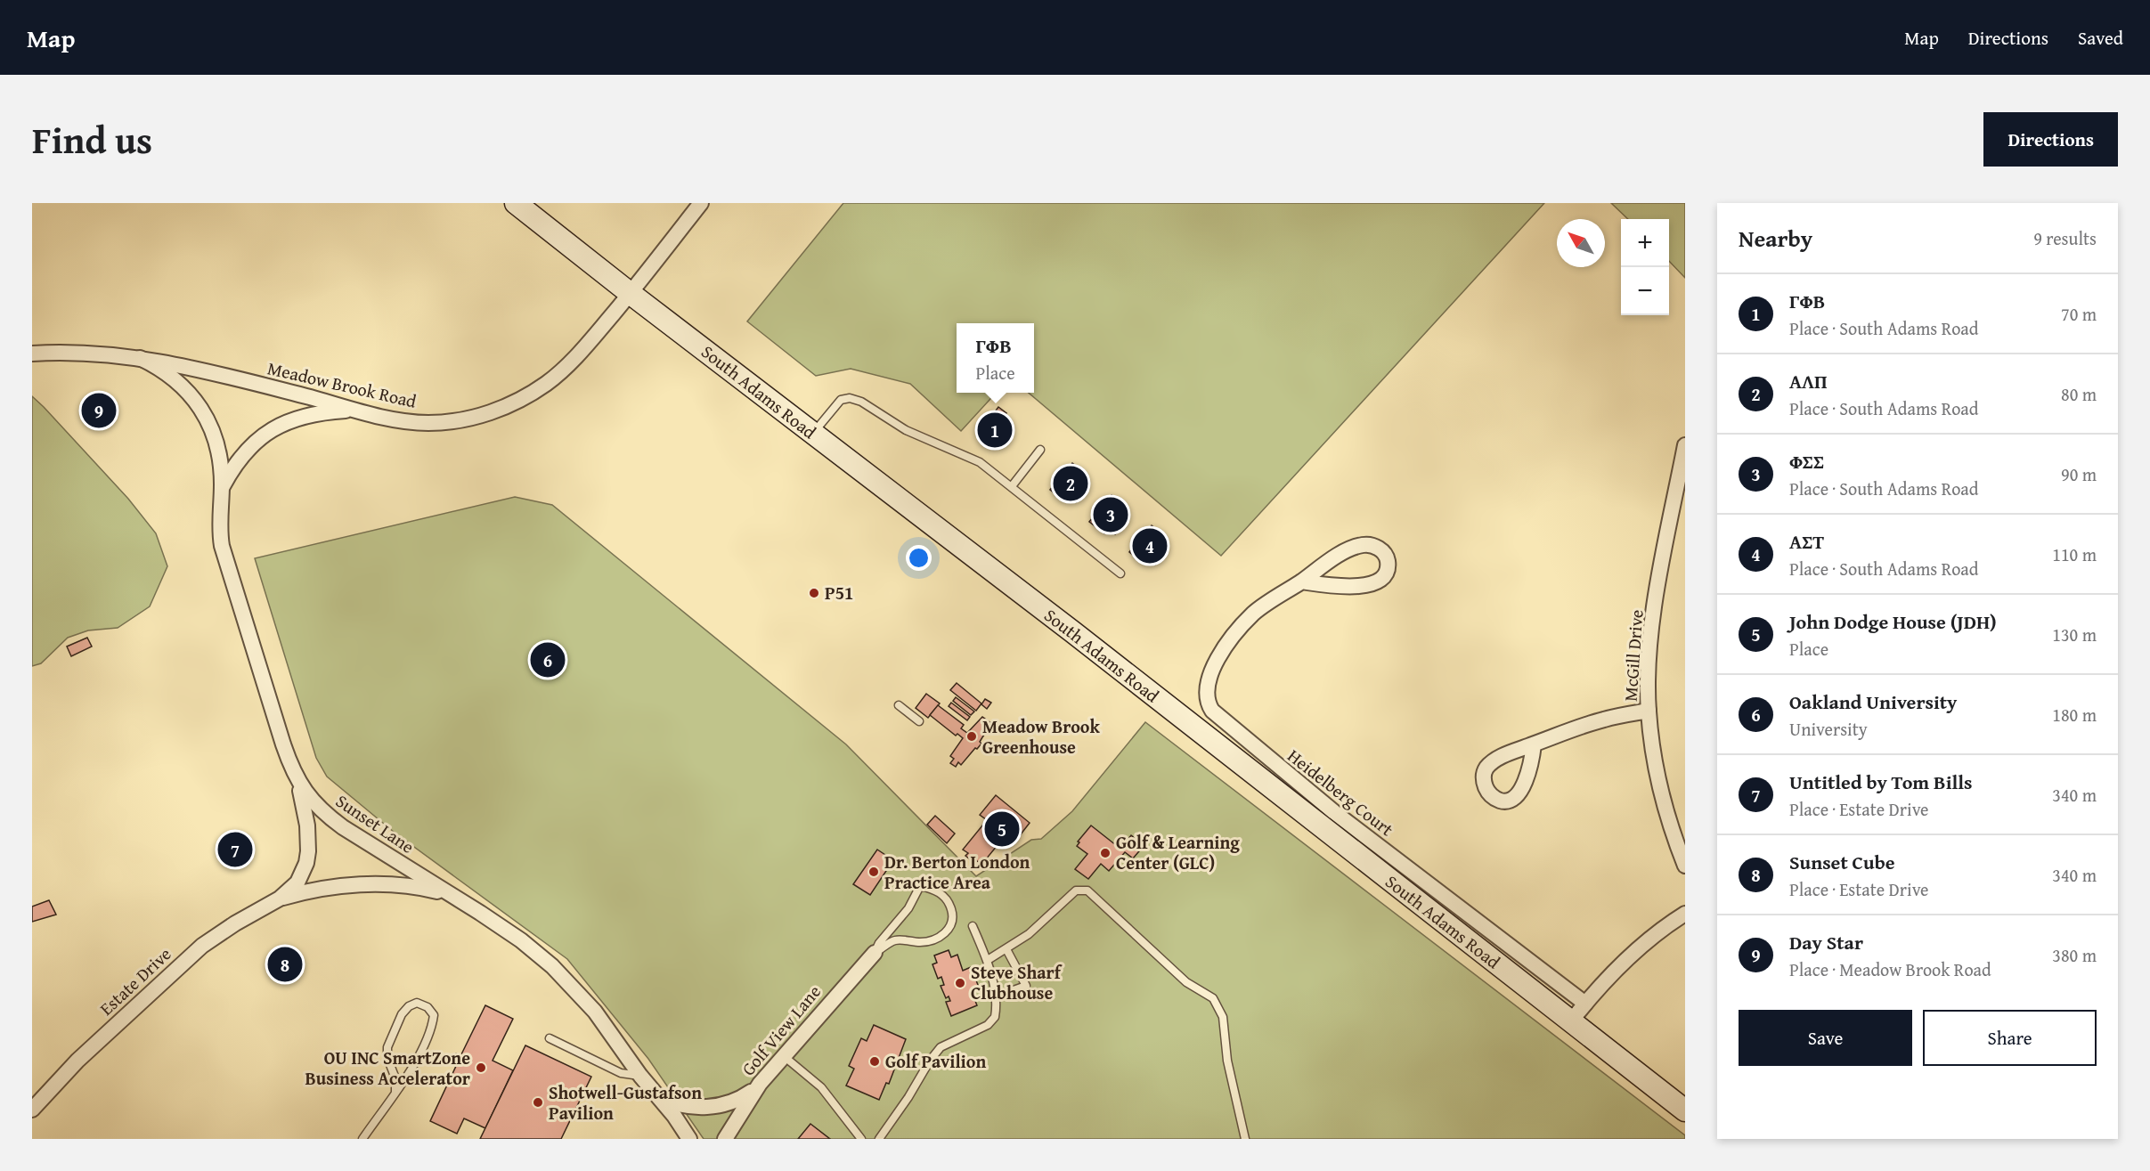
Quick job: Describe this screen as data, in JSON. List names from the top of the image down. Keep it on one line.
{"streets":{"main road":["South Adams Road"],"street":["Meadow Brook Road","McGill Drive","Heidelberg Court","Sunset Lane","Estate Drive","Golf View Lane"]},"crossings":[["Meadow Brook Road","South Adams Road"],["Meadow Brook Road","Sunset Lane"],["Sunset Lane","Estate Drive"]],"places":["P51","Meadow Brook Greenhouse","Golf & Learning Center (GLC)","Dr. Berton London Practice Area","Steve Sharf Clubhouse","Golf Pavilion","OU INC SmartZone Business Accelerator","Shotwell-Gustafson Pavilion"],"north":"top left","page":{"header":"Map","nav":["Map","Directions","Saved"],"title":"Find us","buttons":["Directions",["Save","Share"]],"heading":["Nearby","9 results"],"map_buttons":["+","−"],"list":[{"mark":"1","name":"ΓΦB","note":"Place · South Adams Road","value":"70 m"},{"mark":"2","name":"AΛΠ","note":"Place · South Adams Road","value":"80 m"},{"mark":"3","name":"ΦΣΣ","note":"Place · South Adams Road","value":"90 m"},{"mark":"4","name":"AΣΤ","note":"Place · South Adams Road","value":"110 m"},{"mark":"5","name":"John Dodge House (JDH)","note":"Place","value":"130 m"},{"mark":"6","name":"Oakland University","note":"University","value":"180 m"},{"mark":"7","name":"Untitled by Tom Bills","note":"Place · Estate Drive","value":"340 m"},{"mark":"8","name":"Sunset Cube","note":"Place · Estate Drive","value":"340 m"},{"mark":"9","name":"Day Star","note":"Place · Meadow Brook Road","value":"380 m"}],"popup":["ΓΦB","Place"],"pins":["9","1","2","3","4","6","5","7","8"]}}
